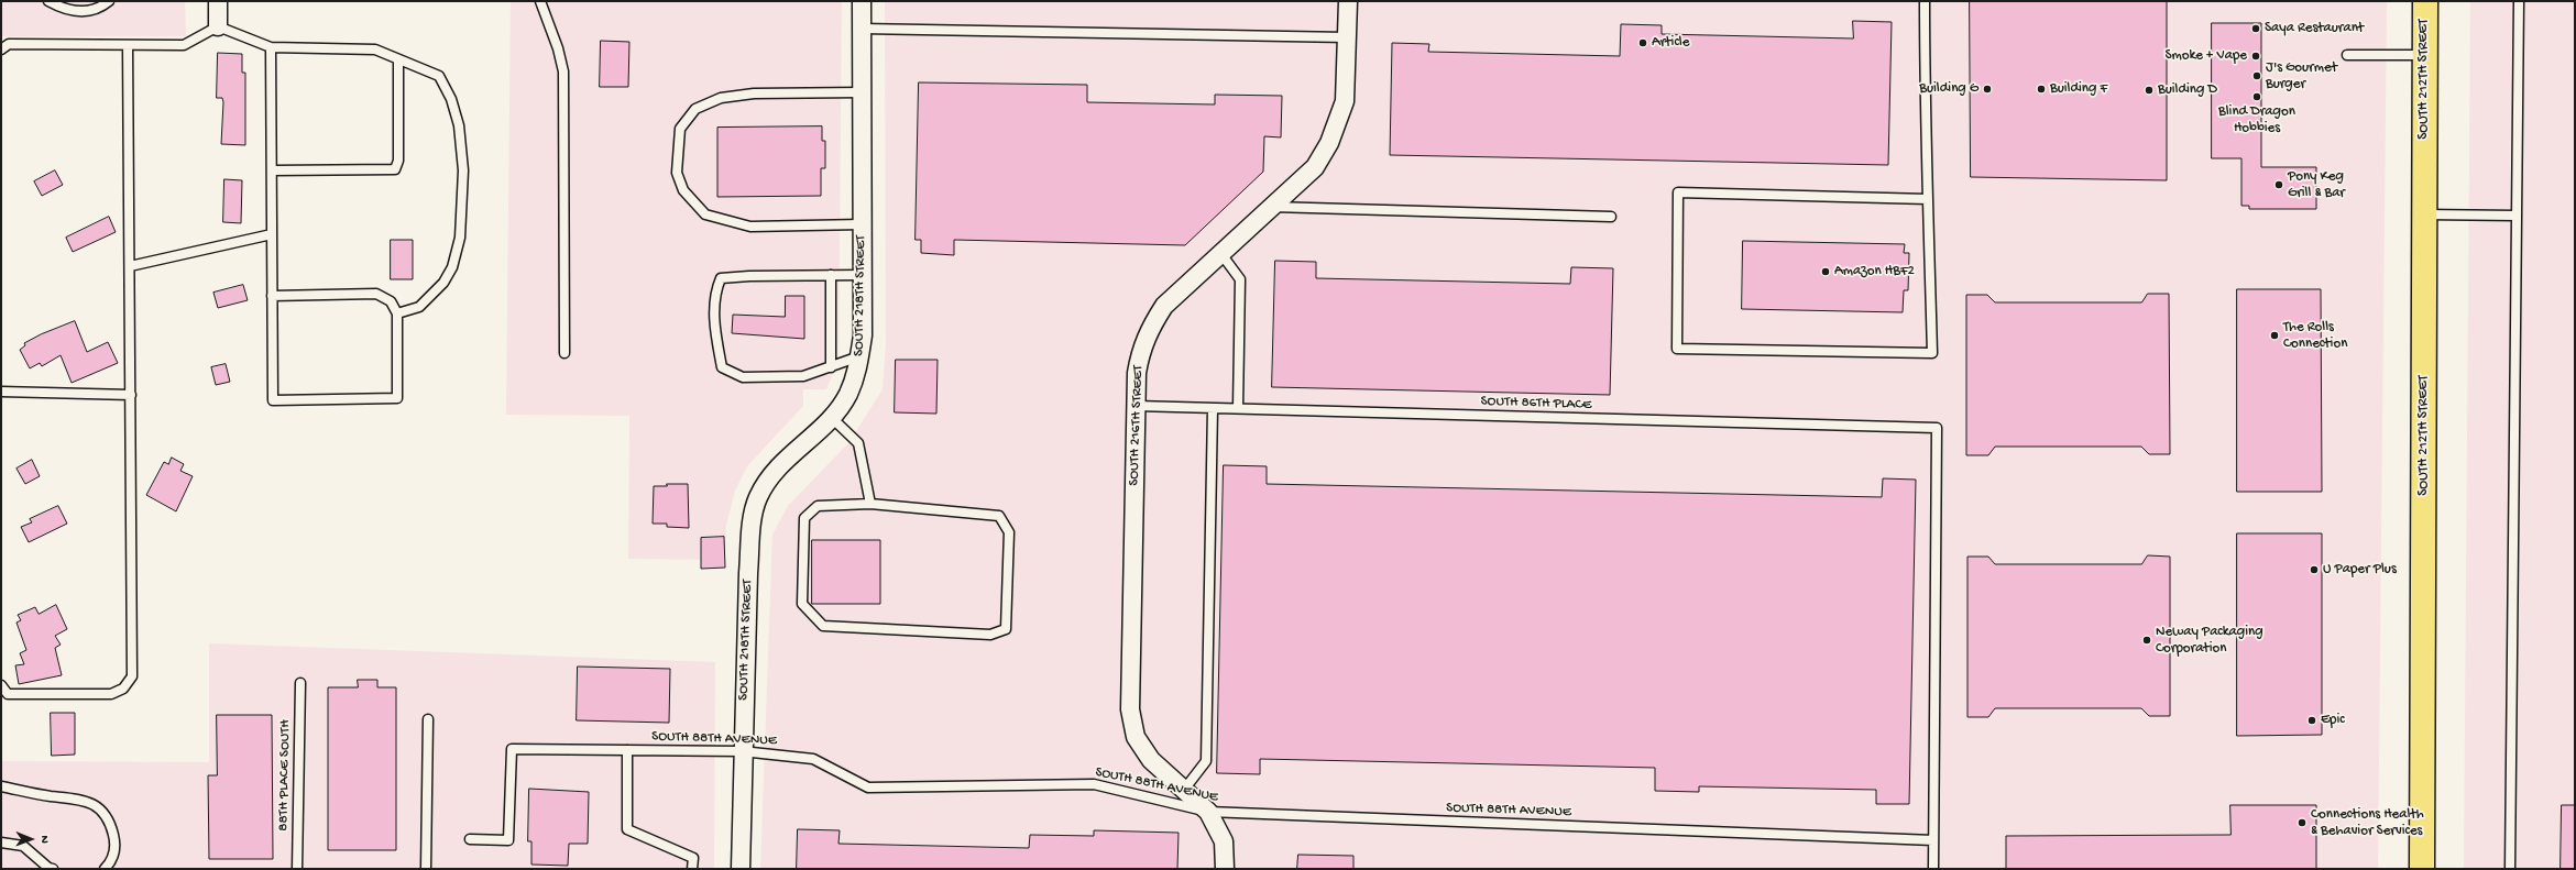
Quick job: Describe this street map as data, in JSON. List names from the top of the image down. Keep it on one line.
{"streets":{"main road":["SOUTH 212TH STREET"],"street":["SOUTH 218TH STREET","SOUTH 216TH STREET"],"lane":["SOUTH 86TH PLACE","SOUTH 88TH AVENUE","88TH PLACE SOUTH"]},"crossings":[["SOUTH 218TH STREET","SOUTH 88TH AVENUE"],["SOUTH 86TH PLACE","SOUTH 216TH STREET"],["SOUTH 86TH PLACE","SOUTH 88TH AVENUE"],["SOUTH 216TH STREET","SOUTH 88TH AVENUE"]],"places":["Saya Restaurant","Article","Smoke + Vape","J's Gourmet Burger","Building G","Building F","Building D","Blind Dragon Hobbies","Pony Keg Grill & Bar","Amazon HBF2","The Rolls Connection","U Paper Plus","Neway Packaging Corporation","Epic","Connections Health & Behavior Services"],"north":"right"}
